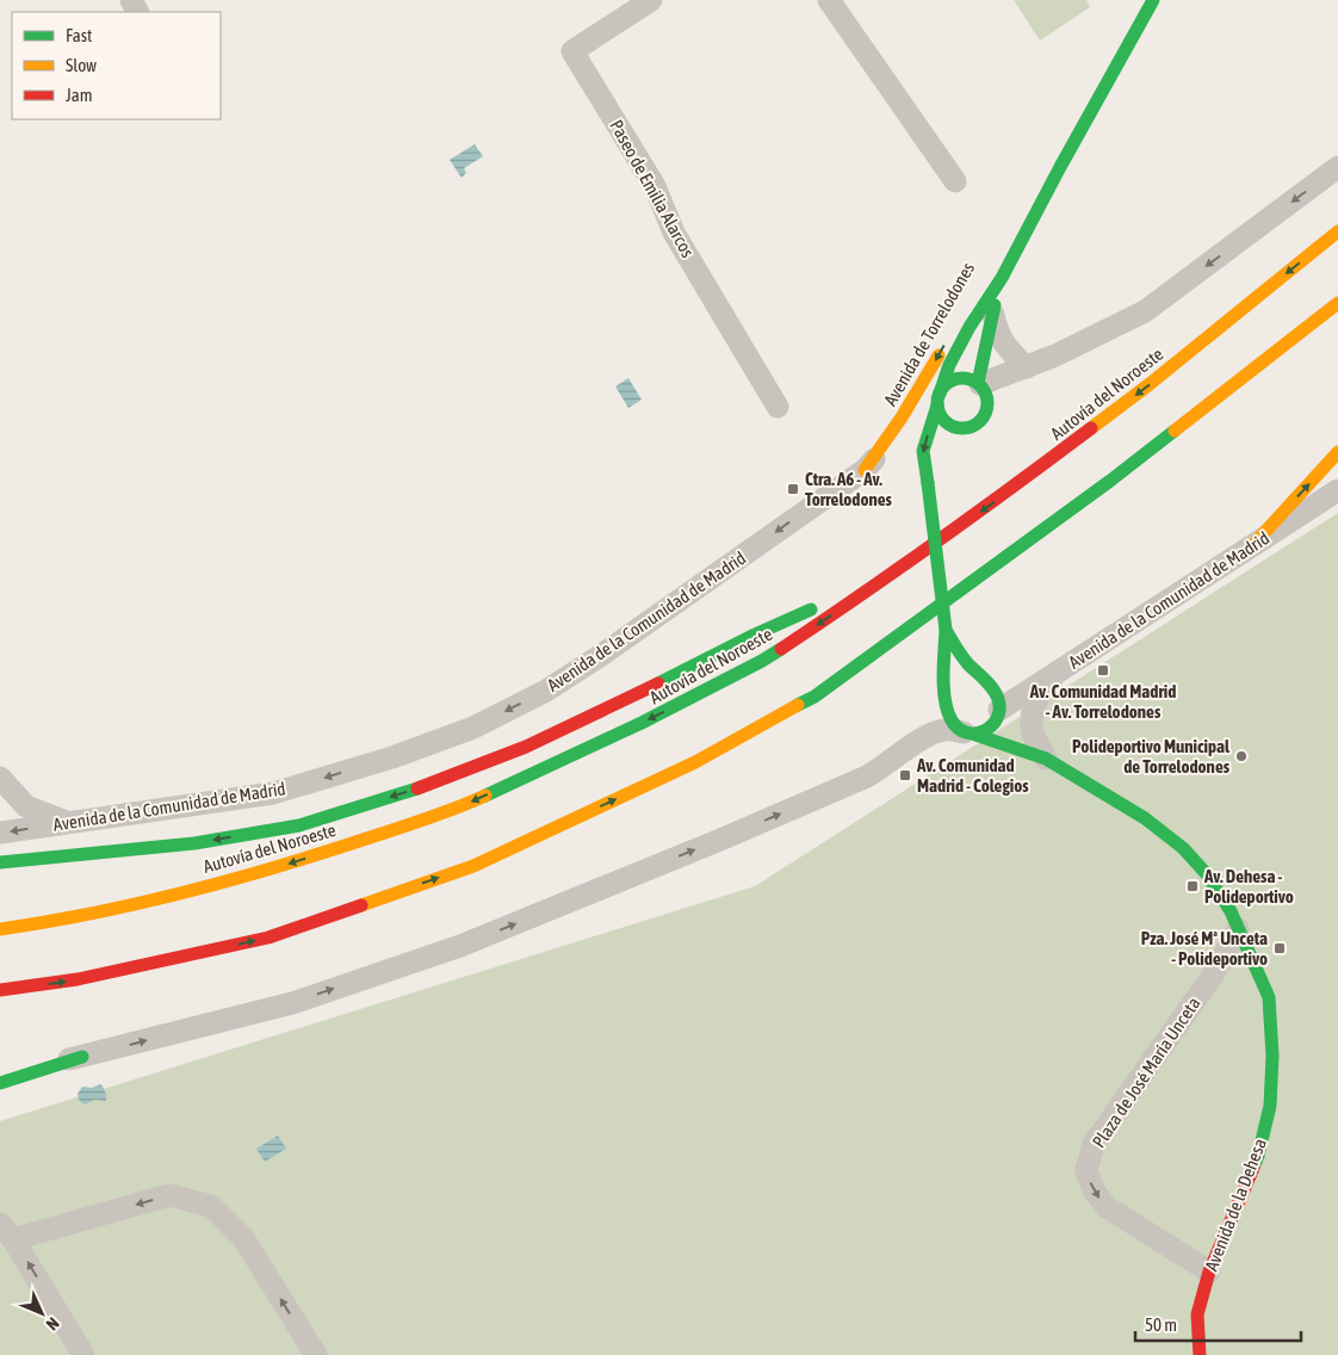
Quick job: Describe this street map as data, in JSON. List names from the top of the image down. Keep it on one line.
{"streets":{"main road":["Avenida de Torrelodones","Autovía del Noroeste","Avenida de la Comunidad de Madrid","Avenida de la Dehesa"],"street":["Paseo de Emilia Alarcos","Plaza de José María Unceta"]},"crossings":[["Avenida de Torrelodones","Avenida de la Comunidad de Madrid"],["Avenida de Torrelodones","Avenida de la Dehesa"],["Avenida de la Comunidad de Madrid","Avenida de la Dehesa"],["Plaza de José María Unceta","Avenida de la Dehesa"]],"one_way":["Avenida de la Comunidad de Madrid"],"places":{"transit":["Ctra. A6 - Av. Torrelodones","Av. Comunidad Madrid - Av. Torrelodones","Av. Comunidad Madrid - Colegios","Av. Dehesa - Polideportivo","Pza. José Mª Unceta - Polideportivo"],"other":["Polideportivo Municipal de Torrelodones"]},"legend":["Fast","Slow","Jam"],"scale_bar":"50 m","north":"bottom right"}
